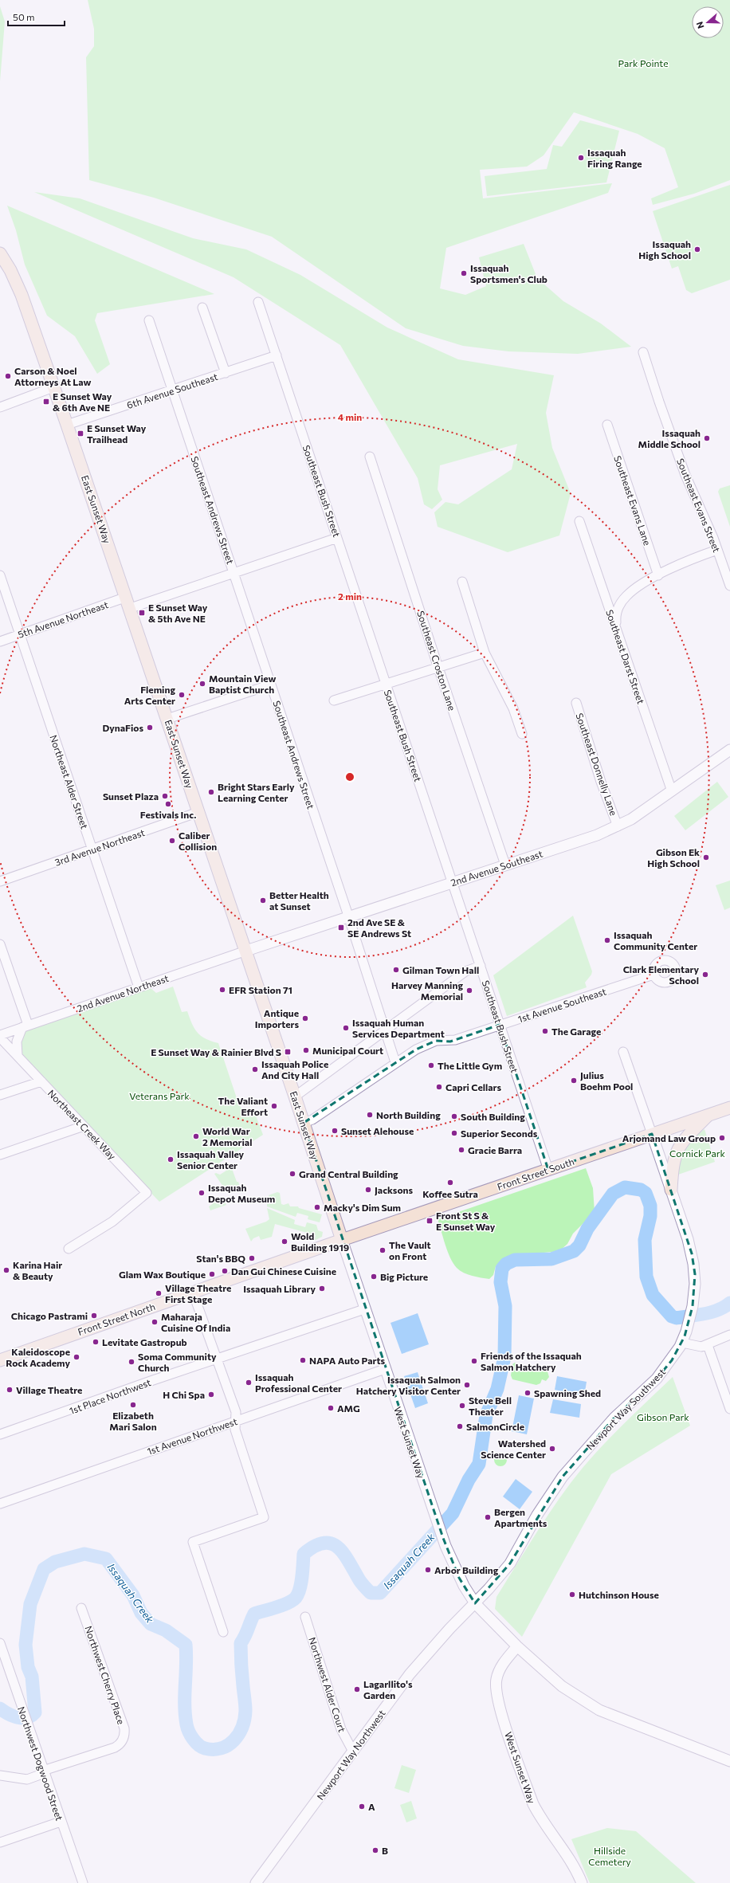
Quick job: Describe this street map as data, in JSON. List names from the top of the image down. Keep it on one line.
{"streets":{"main road":["East Sunset Way","Front Street South","Front Street North"],"street":["6th Avenue Southeast","Southeast Bush Street","Southeast Evans Lane","Southeast Evans Street","Southeast Andrews Street","5th Avenue Northeast","Southeast Darst Street","Southeast Croston Lane","Southeast Donnelly Lane","Northeast Alder Street","3rd Avenue Northeast","2nd Avenue Southeast","2nd Avenue Northeast","1st Avenue Southeast","Northeast Creek Way","1st Place Northwest","Newport Way Southwest","1st Avenue Northwest","West Sunset Way","Northwest Cherry Place","Northwest Alder Court","Newport Way Northwest","Northwest Dogwood Street"]},"crossings":[["6th Avenue Southeast","Southeast Bush Street"],["6th Avenue Southeast","East Sunset Way"],["6th Avenue Southeast","Southeast Andrews Street"],["Southeast Bush Street","5th Avenue Northeast"],["Southeast Bush Street","2nd Avenue Southeast"],["Southeast Bush Street","1st Avenue Southeast"],["Southeast Bush Street","Front Street South"],["East Sunset Way","5th Avenue Northeast"],["East Sunset Way","3rd Avenue Northeast"],["East Sunset Way","2nd Avenue Southeast"],["East Sunset Way","2nd Avenue Northeast"],["East Sunset Way","1st Avenue Southeast"],["East Sunset Way","Front Street South"],["East Sunset Way","Front Street North"],["East Sunset Way","West Sunset Way"],["Southeast Andrews Street","5th Avenue Northeast"],["Southeast Andrews Street","2nd Avenue Southeast"],["Southeast Andrews Street","1st Avenue Southeast"],["5th Avenue Northeast","Northeast Alder Street"],["Southeast Darst Street","2nd Avenue Southeast"],["Southeast Croston Lane","2nd Avenue Southeast"],["Southeast Donnelly Lane","2nd Avenue Southeast"],["Northeast Alder Street","3rd Avenue Northeast"],["Northeast Alder Street","2nd Avenue Northeast"],["2nd Avenue Southeast","2nd Avenue Northeast"],["2nd Avenue Northeast","Northeast Creek Way"],["Front Street South","Front Street North"],["Front Street South","Newport Way Southwest"],["Front Street South","West Sunset Way"],["Front Street North","West Sunset Way"],["1st Place Northwest","West Sunset Way"],["Newport Way Southwest","West Sunset Way"],["Newport Way Southwest","Newport Way Northwest"],["1st Avenue Northwest","West Sunset Way"],["West Sunset Way","Newport Way Northwest"],["Northwest Cherry Place","Northwest Dogwood Street"],["Northwest Alder Court","Newport Way Northwest"]],"water":["Issaquah Creek"],"parks":["Park Pointe","Veterans Park","Cornick Park","Gibson Park","Hillside Cemetery"],"places":{"other":["Issaquah Firing Range","Issaquah High School","Issaquah Sportsmen's Club","Carson & Noel Attorneys At Law","Issaquah Middle School","Mountain View Baptist Church","Fleming Arts Center","DynaFios","Bright Stars Early Learning Center","Sunset Plaza","Festivals Inc.","Caliber Collision","Gibson Ek High School","Better Health at Sunset","Issaquah Community Center","Gilman Town Hall","Clark Elementary School","EFR Station 71","Harvey Manning Memorial","Antique Importers","Issaquah Human Services Department","The Garage","Municipal Court","The Little Gym","Issaquah Police And City Hall","Julius Boehm Pool","Capri Cellars","The Valiant Effort","North Building","South Building","Sunset Alehouse","Superior Seconds","World War 2 Memorial","Arjomand Law Group","Gracie Barra","Issaquah Valley Senior Center","Grand Central Building","Koffee Sutra","Jacksons","Issaquah Depot Museum","Macky's Dim Sum","Wold Building 1919","The Vault on Front","Stan's BBQ","Karina Hair & Beauty","Dan Gui Chinese Cuisine","Glam Wax Boutique","Big Picture","Issaquah Library","Village Theatre First Stage","Chicago Pastrami","Maharaja Cuisine Of India","Levitate Gastropub","Kaleidoscope Rock Academy","NAPA Auto Parts","Friends of the Issaquah Salmon Hatchery","Soma Community Church","Issaquah Professional Center","Issaquah Salmon Hatchery Visitor Center","Village Theatre","Spawning Shed","H Chi Spa","Elizabeth Mari Salon","Steve Bell Theater","AMG","SalmonCircle","Watershed Science Center","Bergen Apartments","Arbor Building","Hutchinson House","Lagarllito's Garden","A","B"],"transit":["E Sunset Way & 6th Ave NE","E Sunset Way Trailhead","E Sunset Way & 5th Ave NE","2nd Ave SE & SE Andrews St","E Sunset Way & Rainier Blvd S","Front St S & E Sunset Way"]},"scale_bar":"50 m","north":"left","rings":["4 min","2 min"]}
